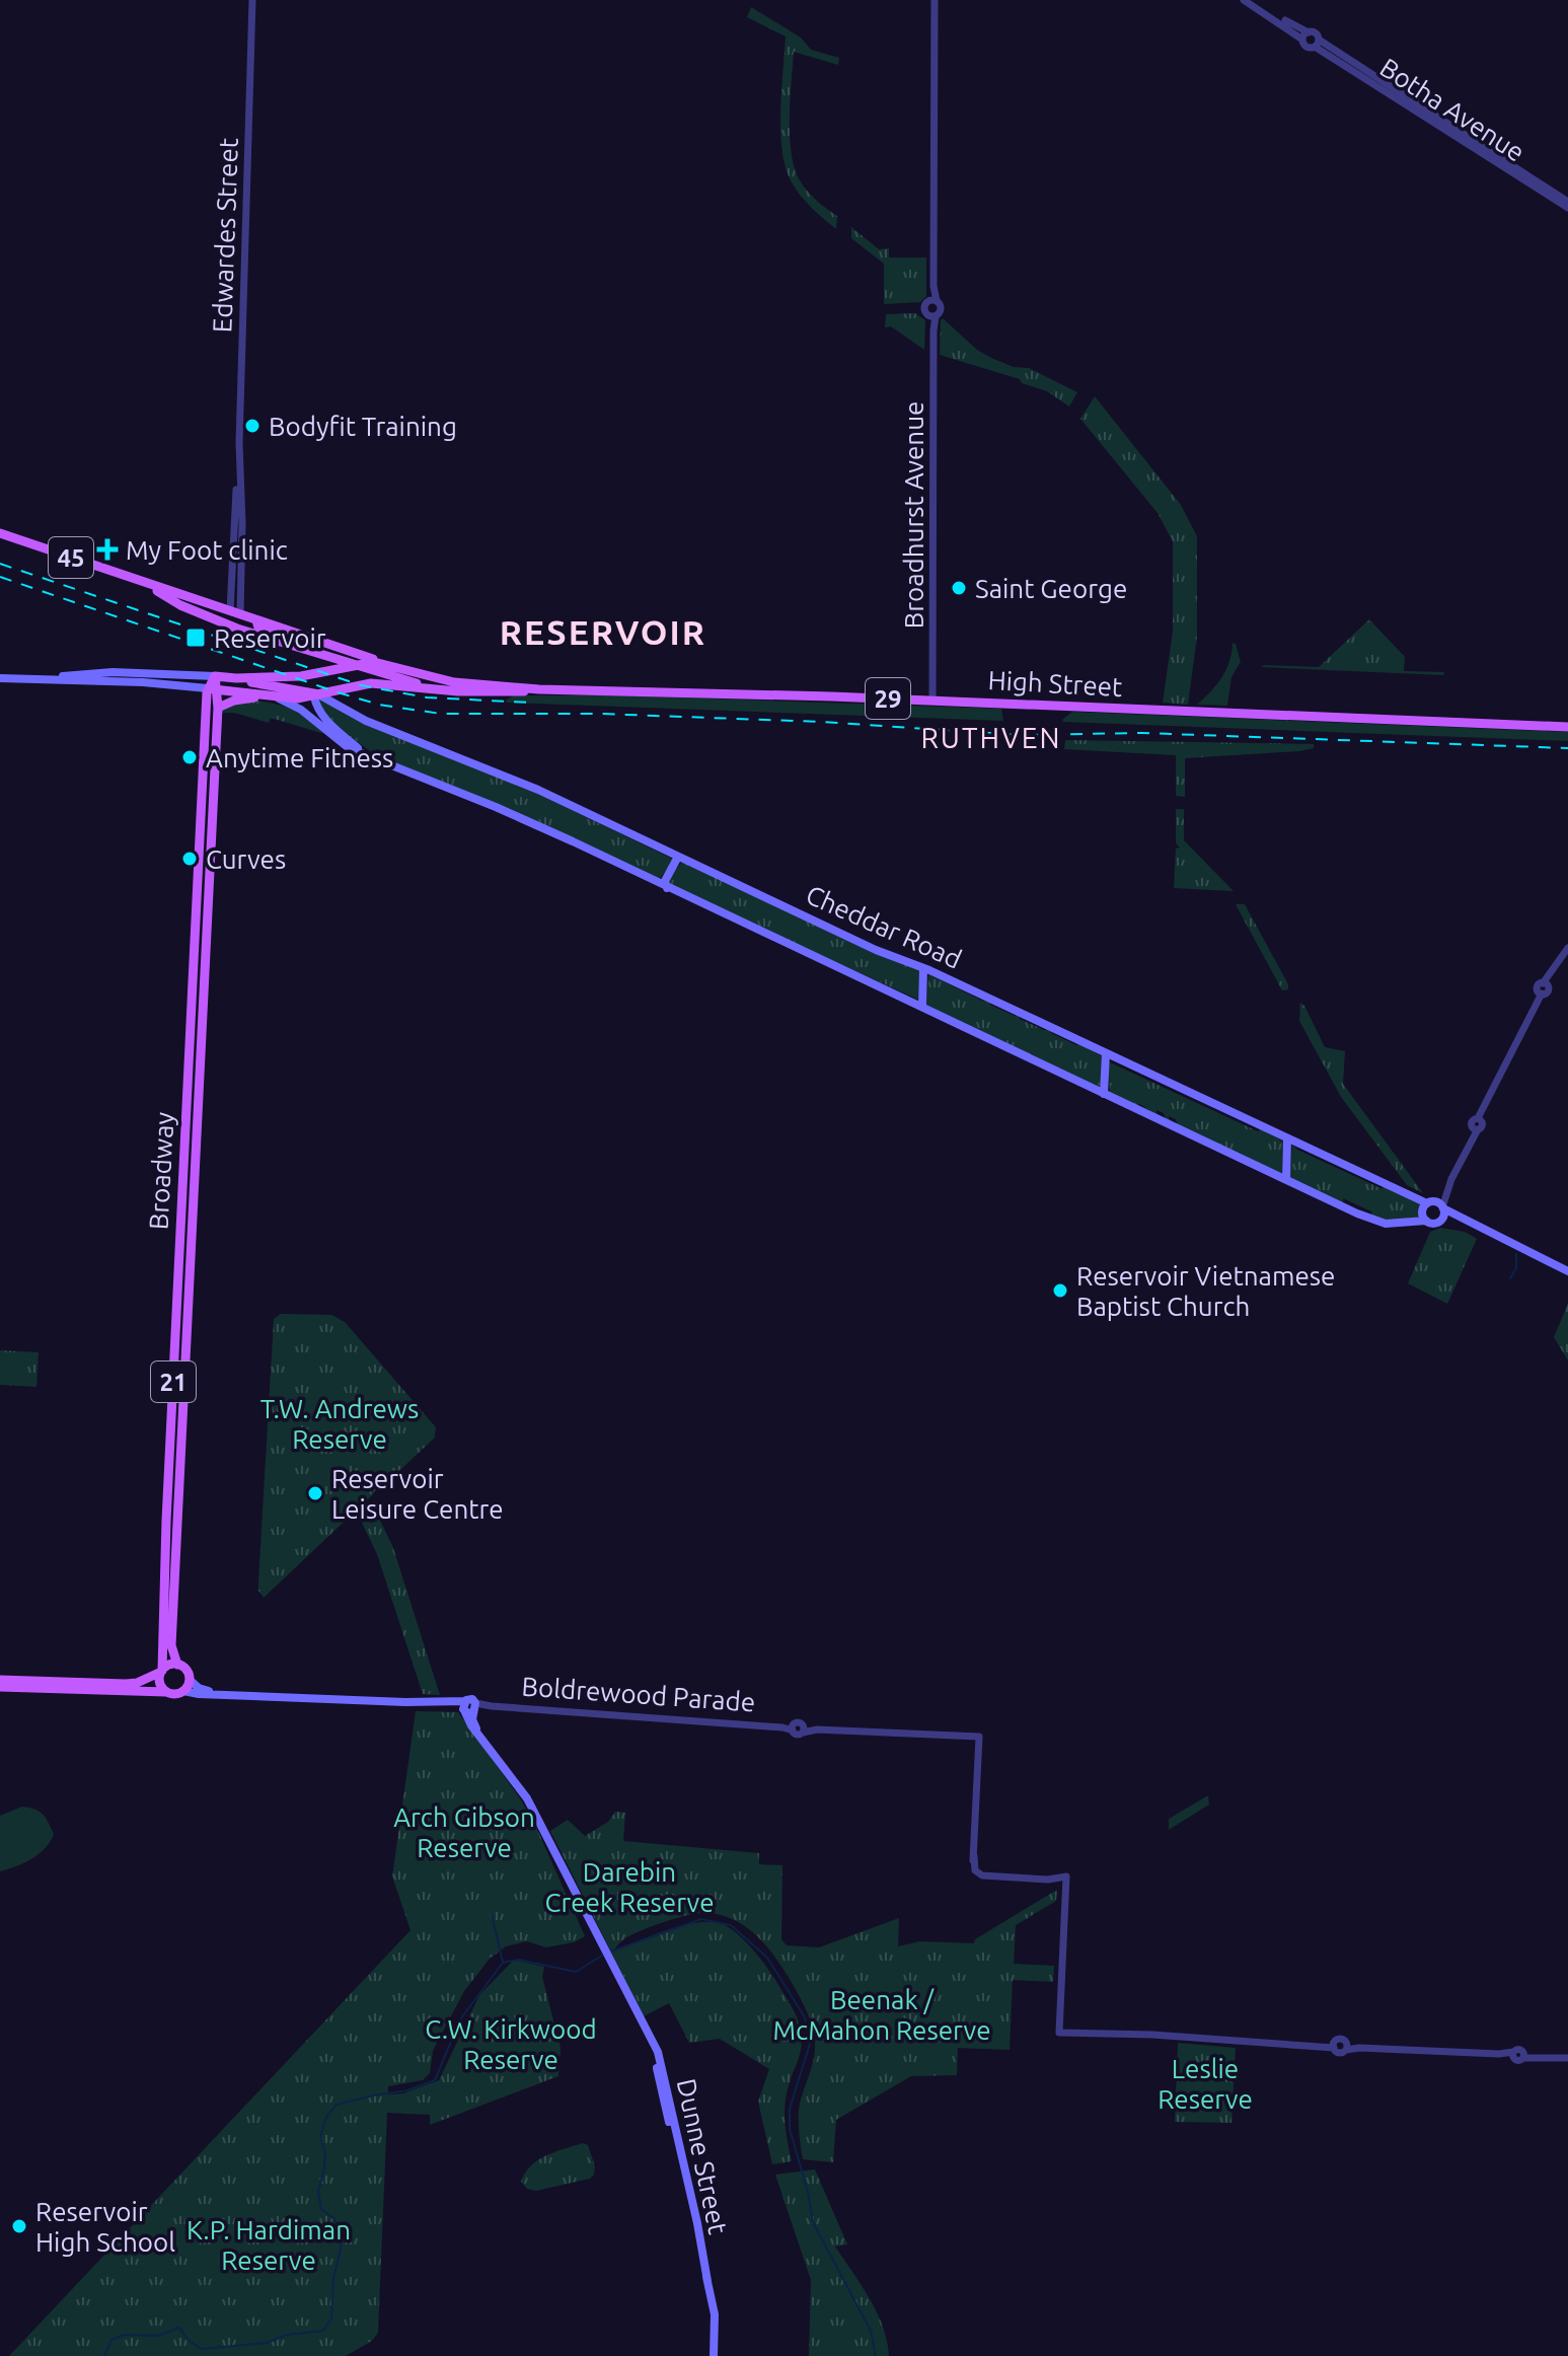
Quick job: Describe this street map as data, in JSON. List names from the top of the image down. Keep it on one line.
{"streets":{"main road":["45","High Street","29","Cheddar Road","Broadway","21","Boldrewood Parade","Dunne Street"],"street":["Botha Avenue","Edwardes Street","Broadhurst Avenue"]},"crossings":[["Edwardes Street","45"],["Broadhurst Avenue","High Street"],["45","High Street"],["High Street","Cheddar Road"],["High Street","Broadway"],["Broadway","21"],["Broadway","Boldrewood Parade"],["21","Boldrewood Parade"],["Boldrewood Parade","Dunne Street"]],"districts":["RESERVOIR","RUTHVEN"],"parks":["T.W. Andrews Reserve","Arch Gibson Reserve","Darebin Creek Reserve","Beenak / McMahon Reserve","C.W. Kirkwood Reserve","Leslie Reserve","K.P. Hardiman Reserve"],"places":{"other":["Bodyfit Training","Saint George","Anytime Fitness","Curves","Reservoir Vietnamese Baptist Church","Reservoir Leisure Centre","Reservoir High School"],"health":["My Foot clinic"],"transit":["Reservoir"]}}
